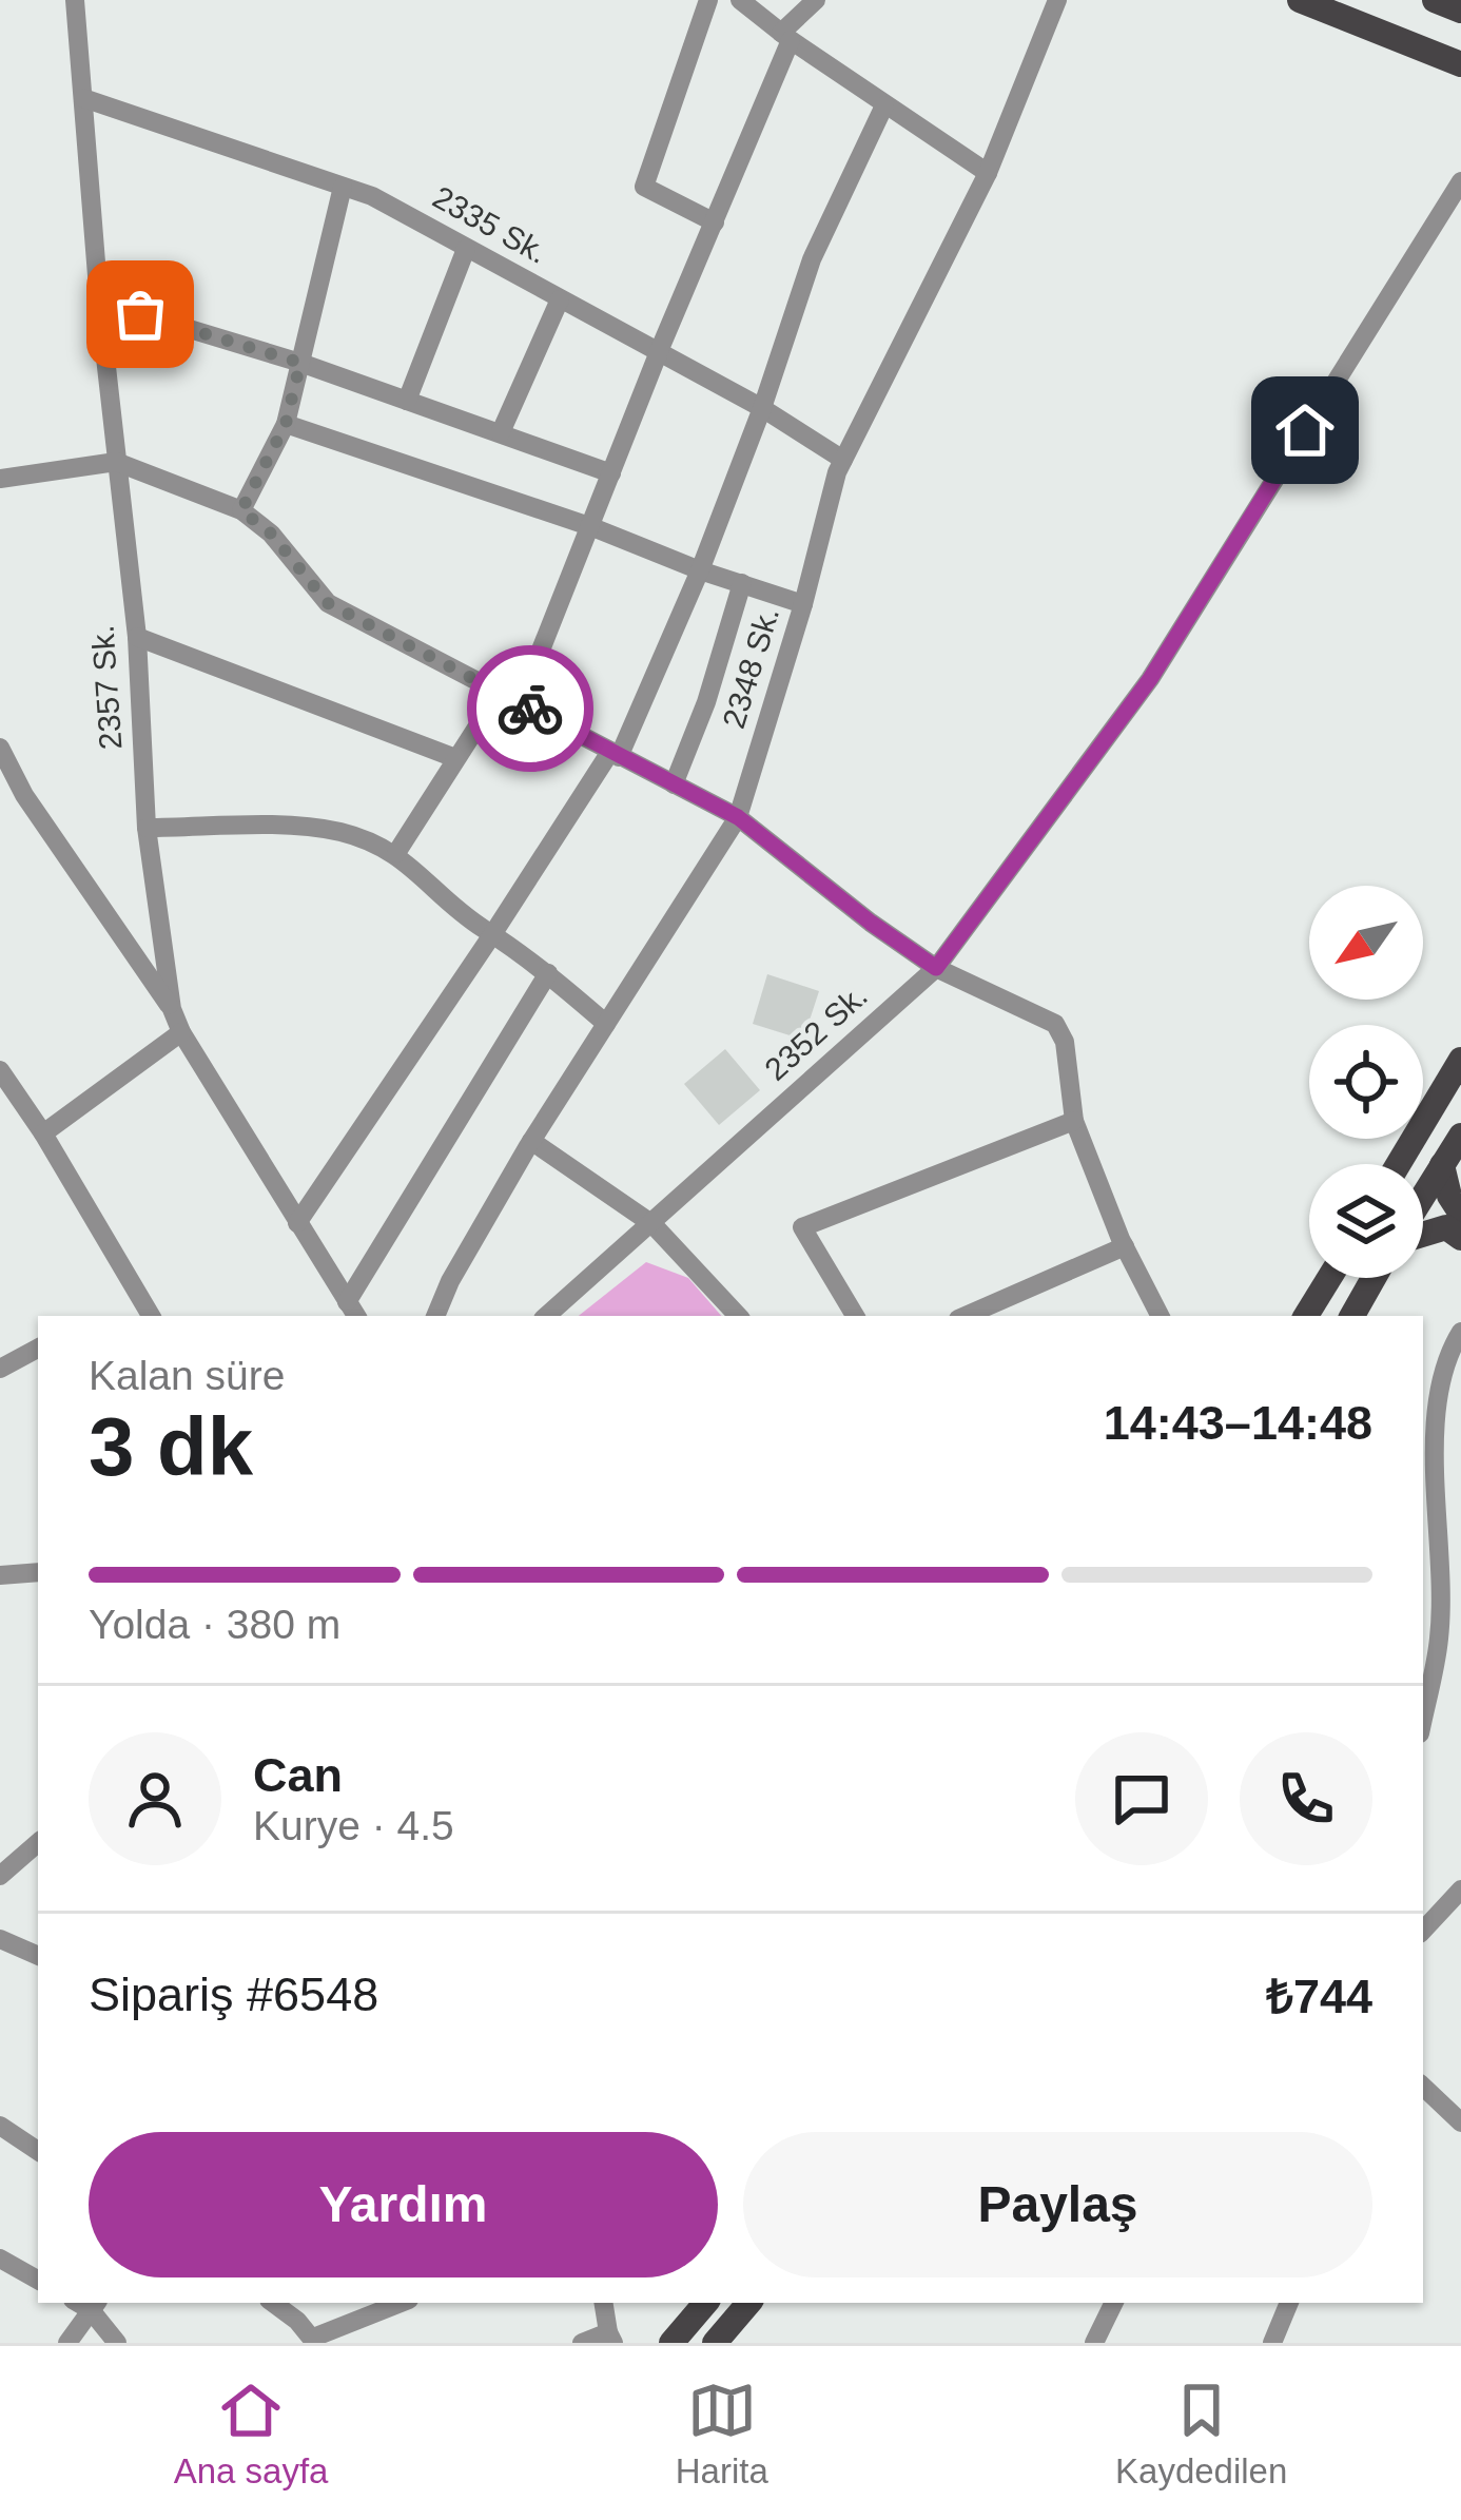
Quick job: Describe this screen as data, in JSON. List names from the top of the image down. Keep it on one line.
{"streets":{"street":["2335 Sk.","2348 Sk.","2357 Sk.","2352 Sk."]},"crossings":[["2335 Sk.","2348 Sk."],["2335 Sk.","2357 Sk."]],"north":"bottom left","page":{"heading":["3 dk","Kalan süre","14:43–14:48"],"panel":["Can","Kurye · 4.5","Sipariş #6548","₺744"],"bar":"Yolda · 380 m","buttons":["Yardım","Paylaş"],"tabs":["Ana sayfa","Harita","Kaydedilen"]}}
